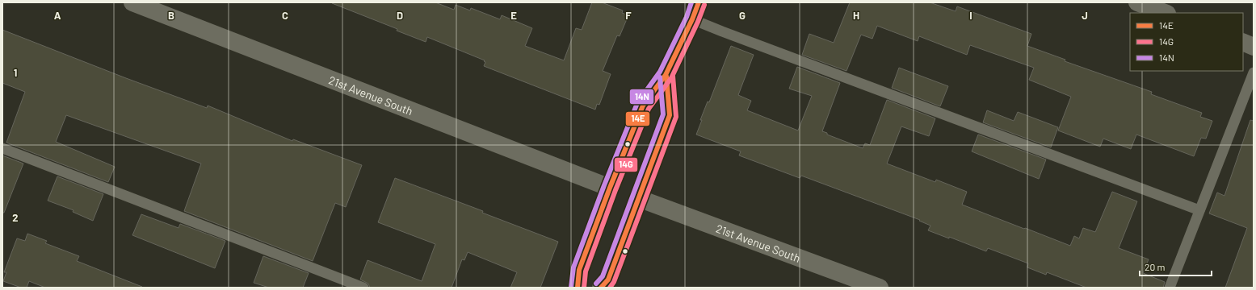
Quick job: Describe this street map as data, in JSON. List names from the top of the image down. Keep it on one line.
{"streets":{"street":["21st Avenue South"]},"lines":["transit line 14E","transit line 14N","transit line 14G"],"legend":["14E","14G","14N"],"scale_bar":"20 m","grid":{"columns":["A","B","C","D","E","F","G","H","I","J"],"rows":["1","2"]}}
